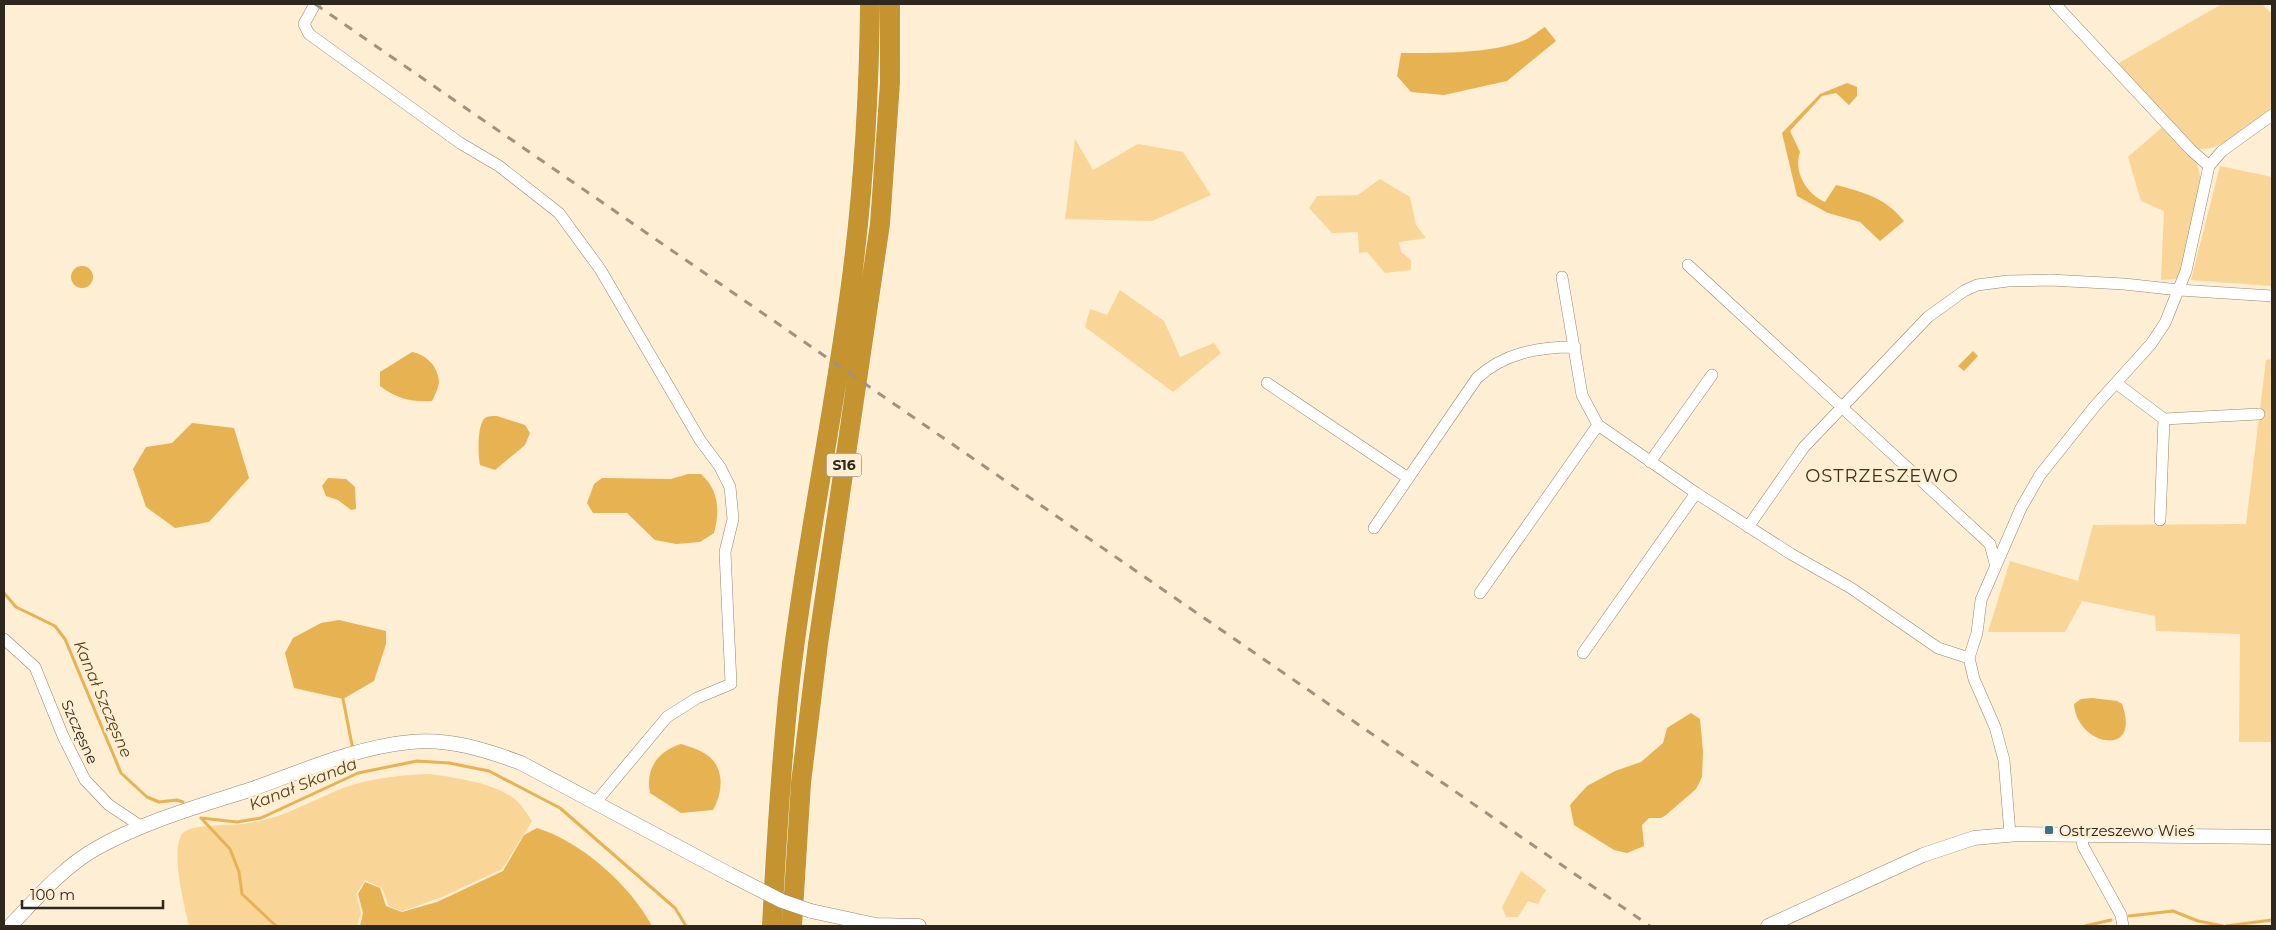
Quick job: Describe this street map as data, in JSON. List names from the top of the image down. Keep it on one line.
{"streets":{"highway":["S16"],"street":["Szczęsne"]},"districts":["OSTRZESZEWO"],"water":["Kanał Szczęsne","Kanał Skanda"],"places":{"transit":["Ostrzeszewo Wieś"]},"scale_bar":"100 m"}
